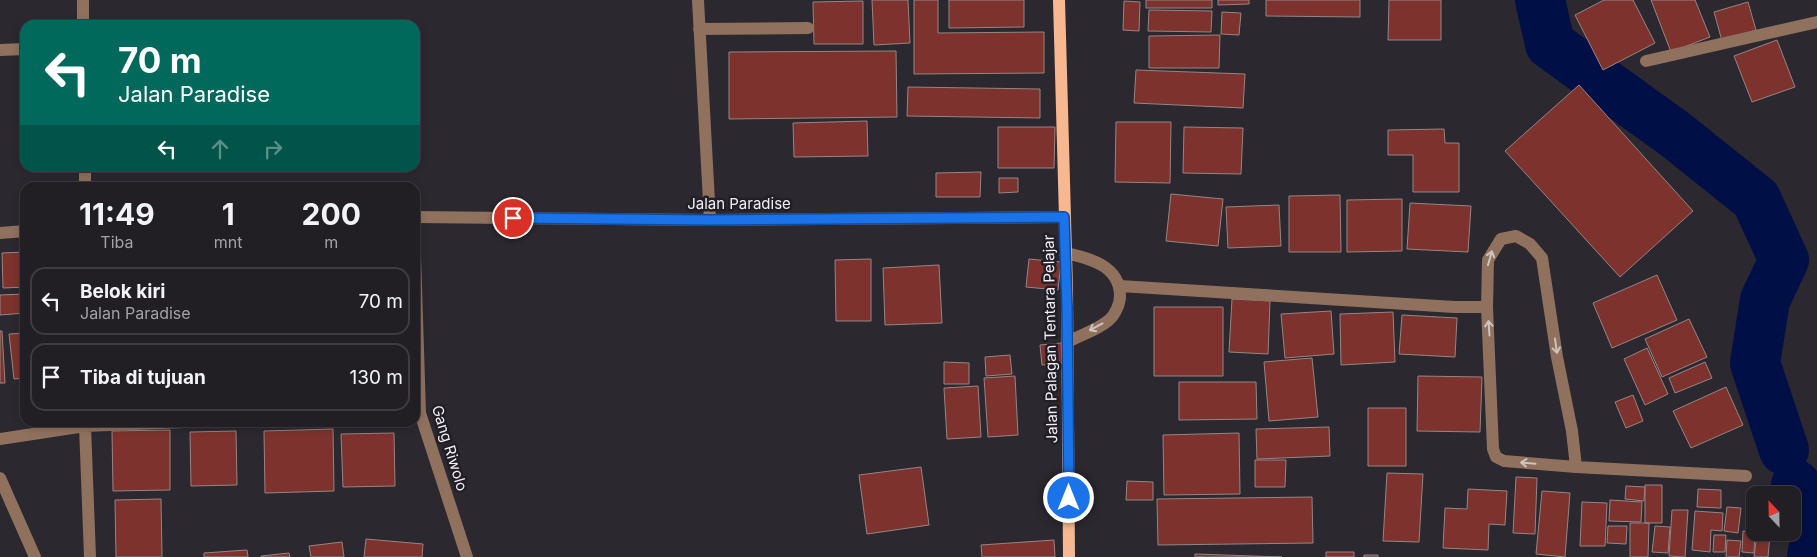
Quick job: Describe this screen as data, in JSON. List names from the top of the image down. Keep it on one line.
{"streets":{"main road":["Jalan Palagan Tentara Pelajar"],"street":["Jalan Paradise","Gang Riwolo"]},"crossings":[["Jalan Paradise","Jalan Palagan Tentara Pelajar"]],"north":"top","page":{"turn":["70 m","Jalan Paradise"],"eta":["11:49","Tiba","1","mnt","200","m"],"list":[{"name":"Belok kiri","note":"Jalan Paradise","value":"70 m"},{"name":"Tiba di tujuan","value":"130 m"}]}}
